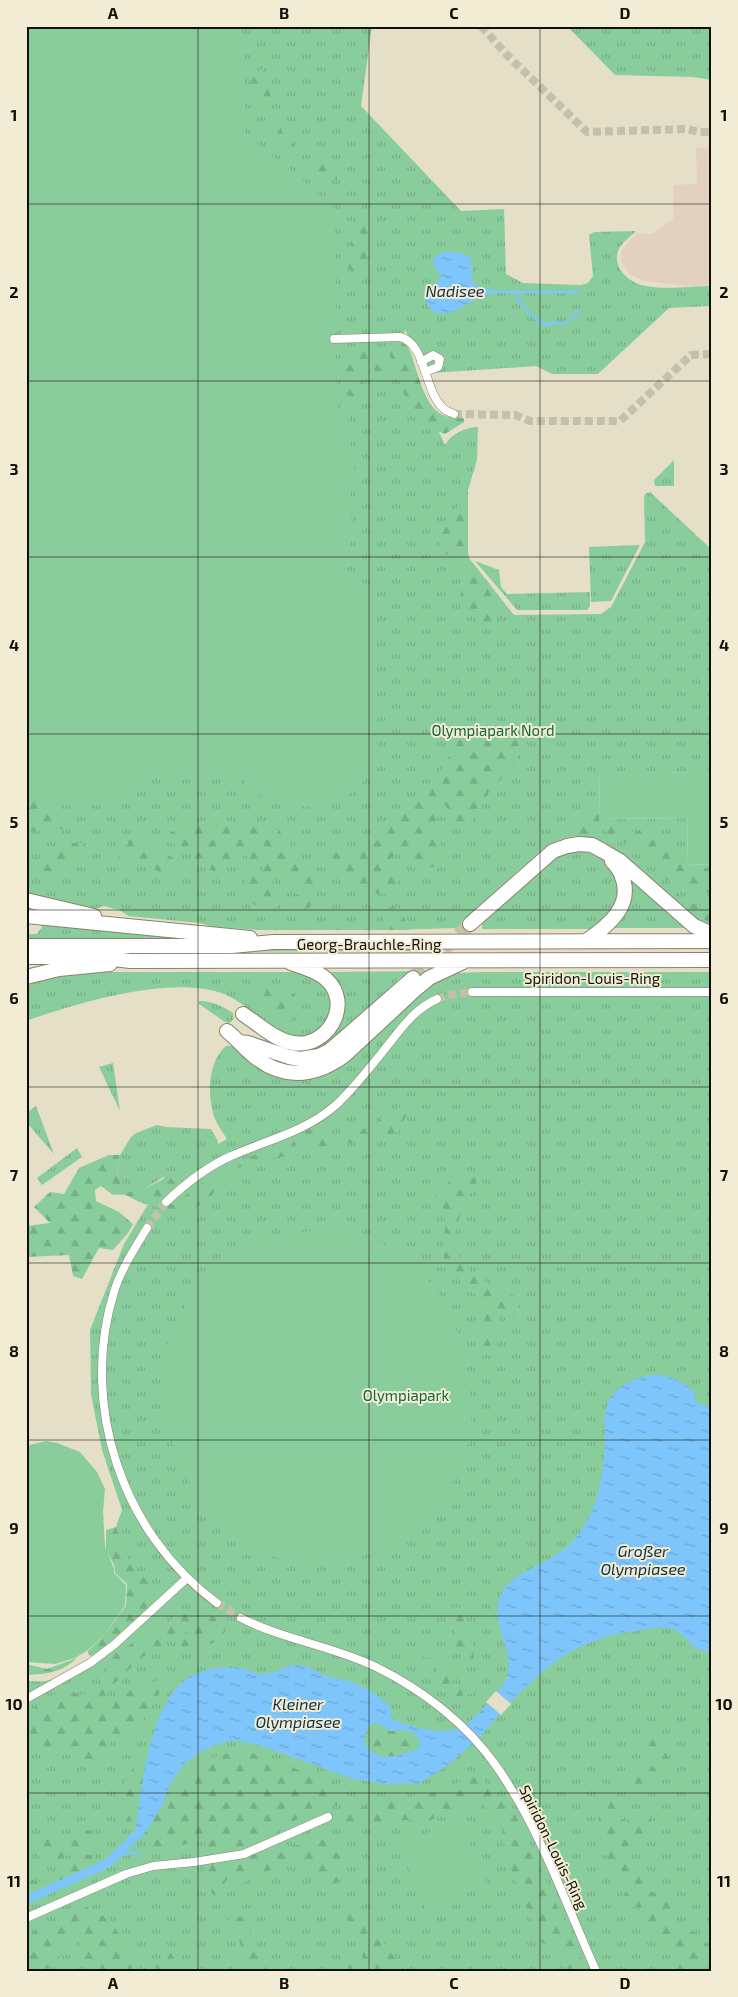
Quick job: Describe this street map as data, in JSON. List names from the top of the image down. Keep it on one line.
{"streets":{"highway":["Georg-Brauchle-Ring"],"street":["Spiridon-Louis-Ring"]},"water":["Nadisee","Großer Olympiasee","Kleiner Olympiasee"],"parks":["Olympiapark Nord","Olympiapark"],"grid":{"columns":["A","B","C","D"],"rows":["1","2","3","4","5","6","7","8","9","10","11"]}}
